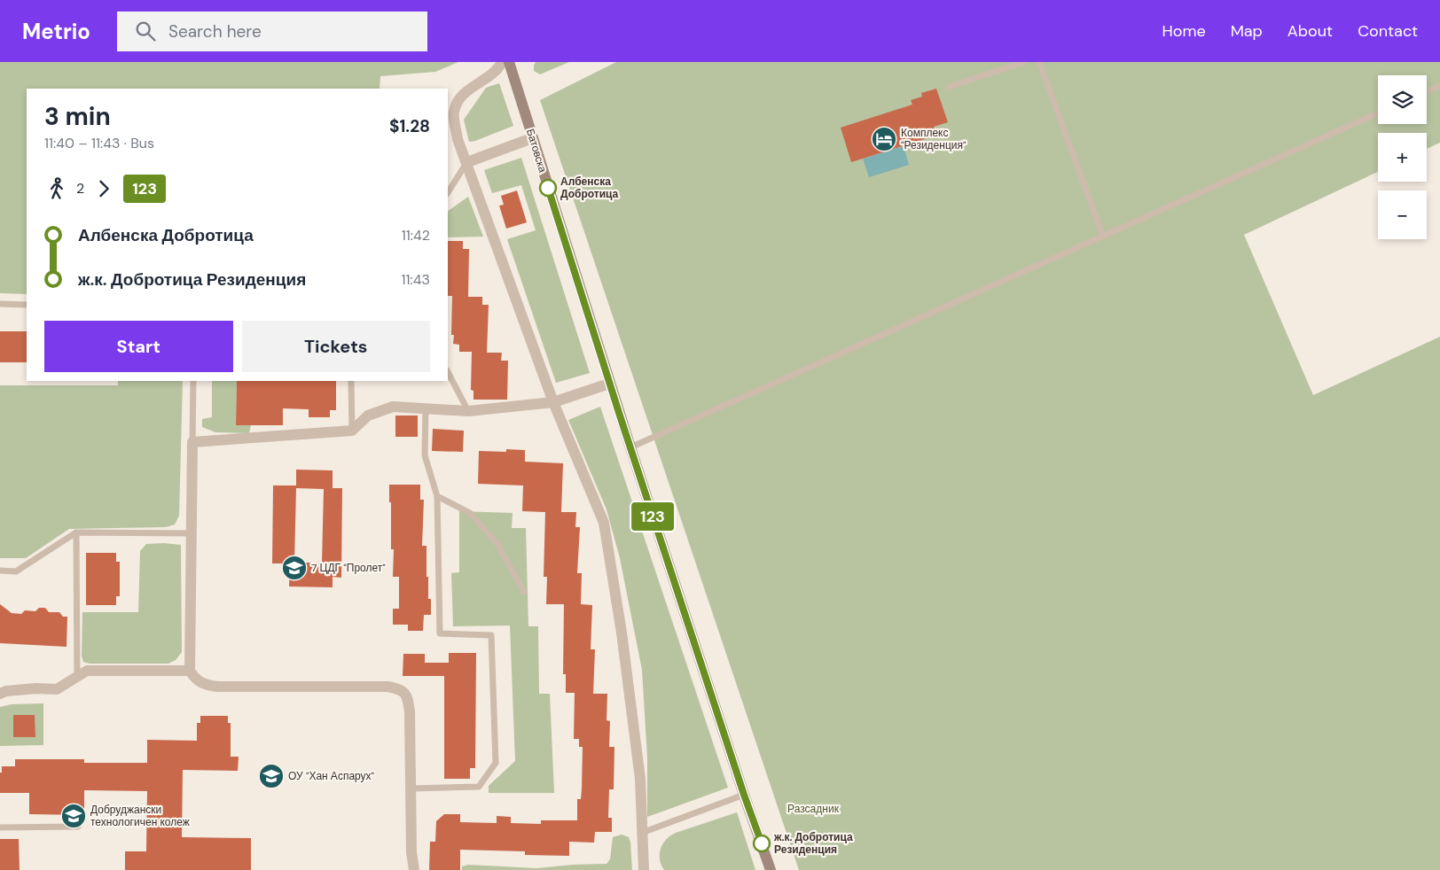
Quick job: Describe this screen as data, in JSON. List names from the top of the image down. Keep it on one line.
{"streets":{"street":["Батовска"]},"parks":["Разсадник"],"places":{"hotel":["Комплекс \"Резиденция\""],"other":["Албенска Добротица","ж.к. Добротица Резиденция"],"school or university":["7 ЦДГ \"Пролет\"","ОУ \"Хан Аспарух\"","Добруджански технологичен колеж"]},"lines":["bus line 123"],"page":{"header":"Metrio","search":"Search here","nav":["Home","Map","About","Contact"],"on_map":"123","map_buttons":["+","−"],"heading":["3 min","11:40 – 11:43 · Bus","$1.28"],"legs":["2","123"],"list":[{"name":"Албенска Добротица","value":"11:42"},{"name":"ж.к. Добротица Резиденция","value":"11:43"}],"buttons":["Start","Tickets"]}}
